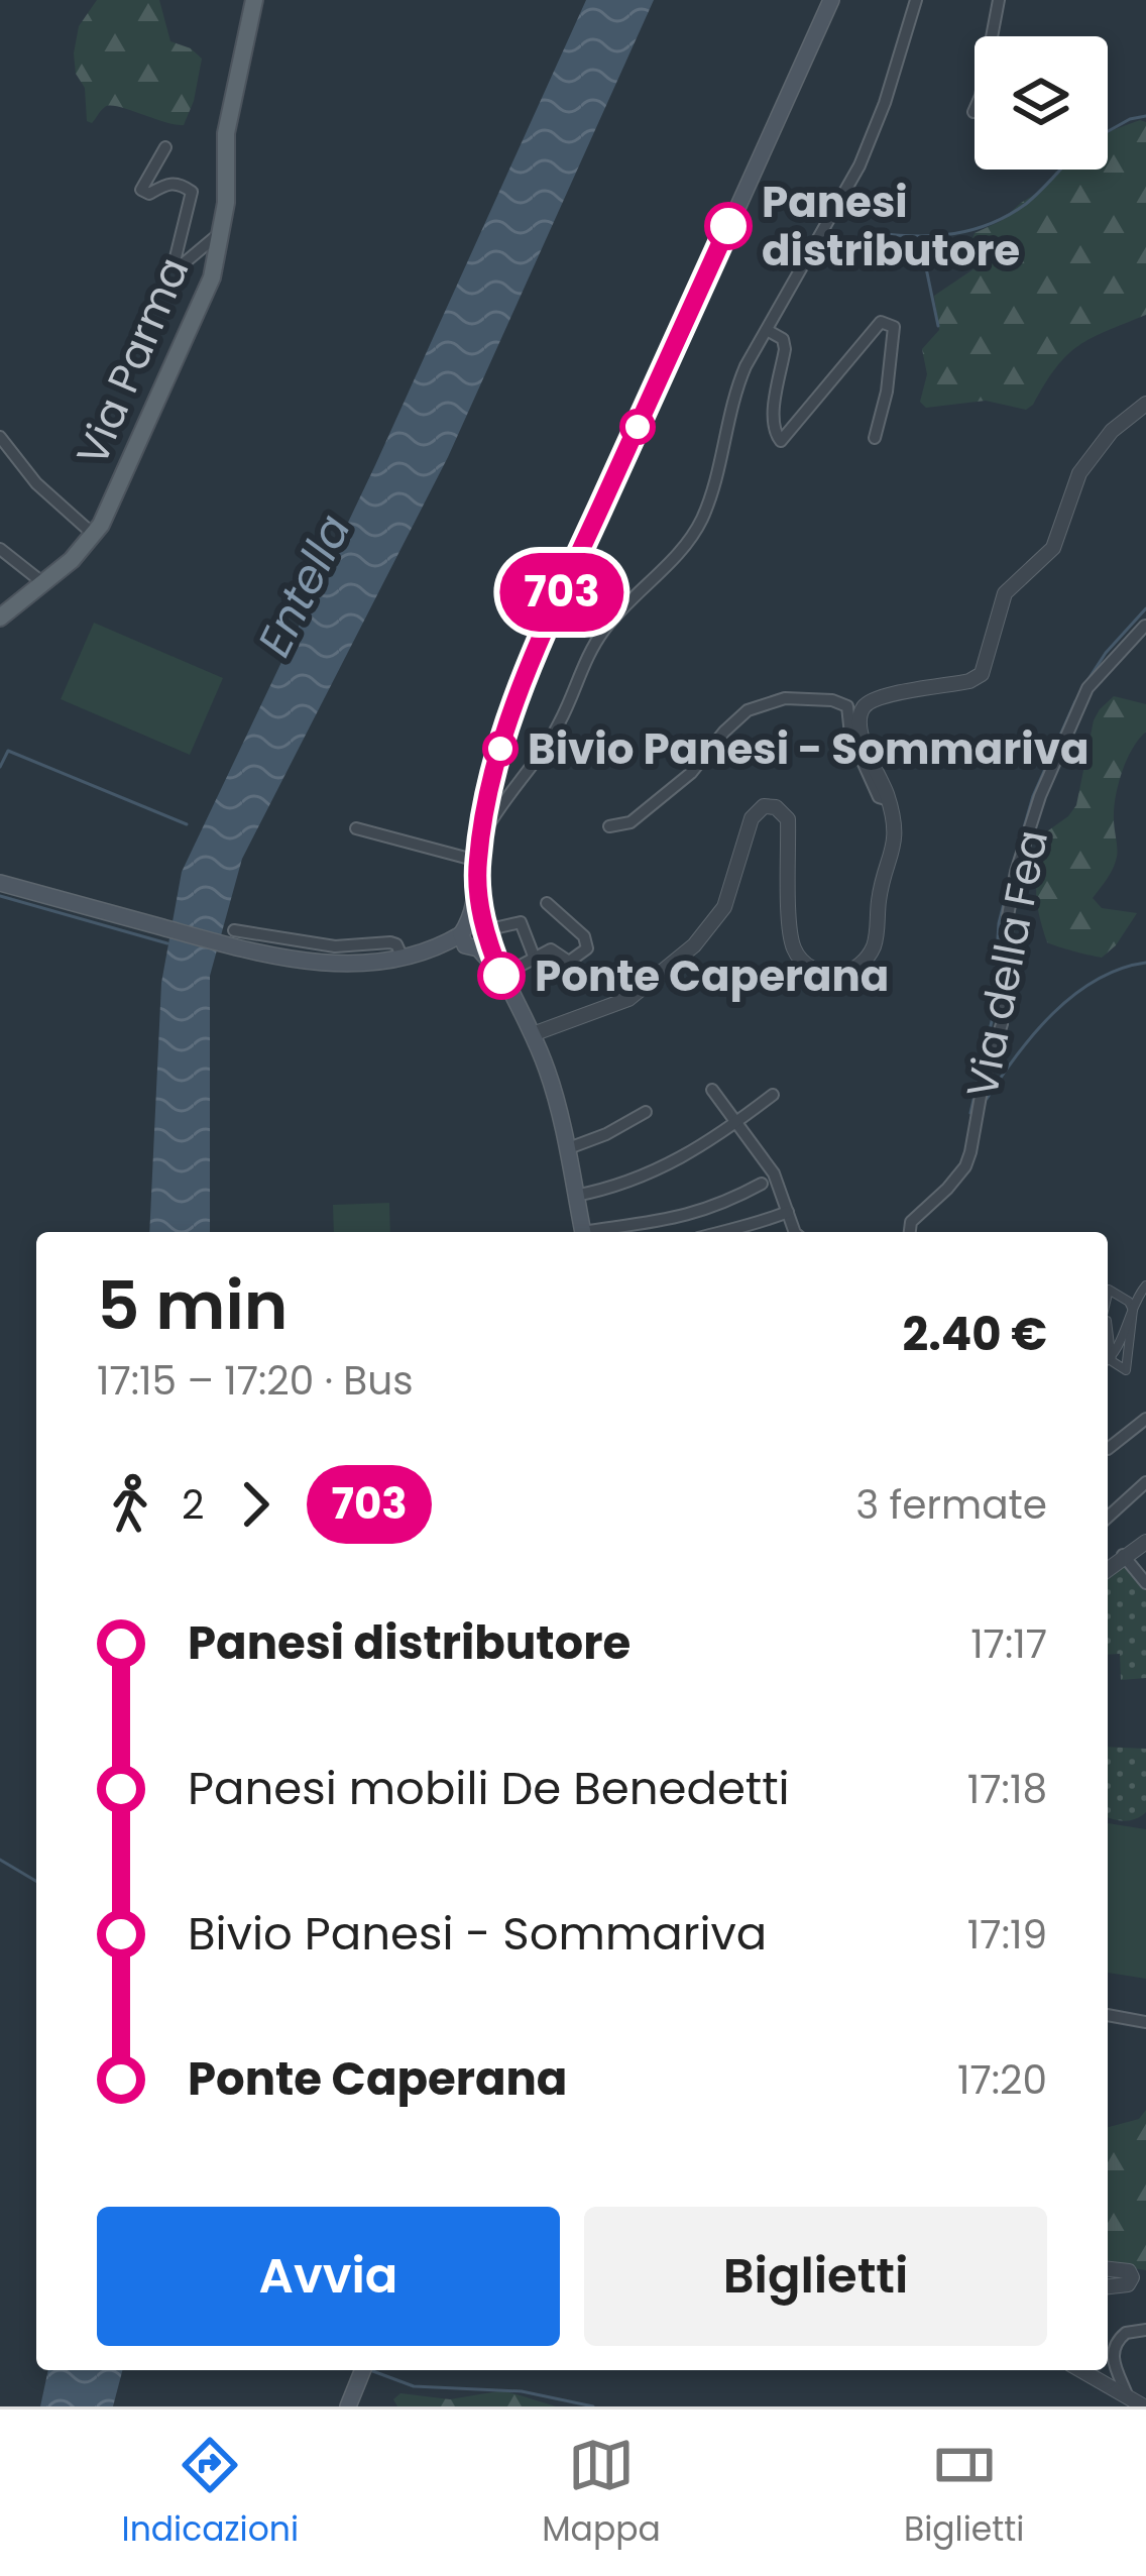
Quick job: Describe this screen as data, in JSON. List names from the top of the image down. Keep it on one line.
{"streets":{"main road":["Via Parma"],"street":["Via della Fea"]},"water":["Entella"],"places":["Panesi distributore","Bivio Panesi - Sommariva","Ponte Caperana"],"lines":["bus line 703"],"page":{"on_map":"703","heading":["5 min","17:15 – 17:20 · Bus","2.40 €"],"legs":["2","703","3 fermate"],"list":[{"name":"Panesi distributore","value":"17:17"},{"name":"Panesi mobili De Benedetti","value":"17:18"},{"name":"Bivio Panesi - Sommariva","value":"17:19"},{"name":"Ponte Caperana","value":"17:20"}],"buttons":["Avvia","Biglietti"],"tabs":["Indicazioni","Mappa","Biglietti"]}}
